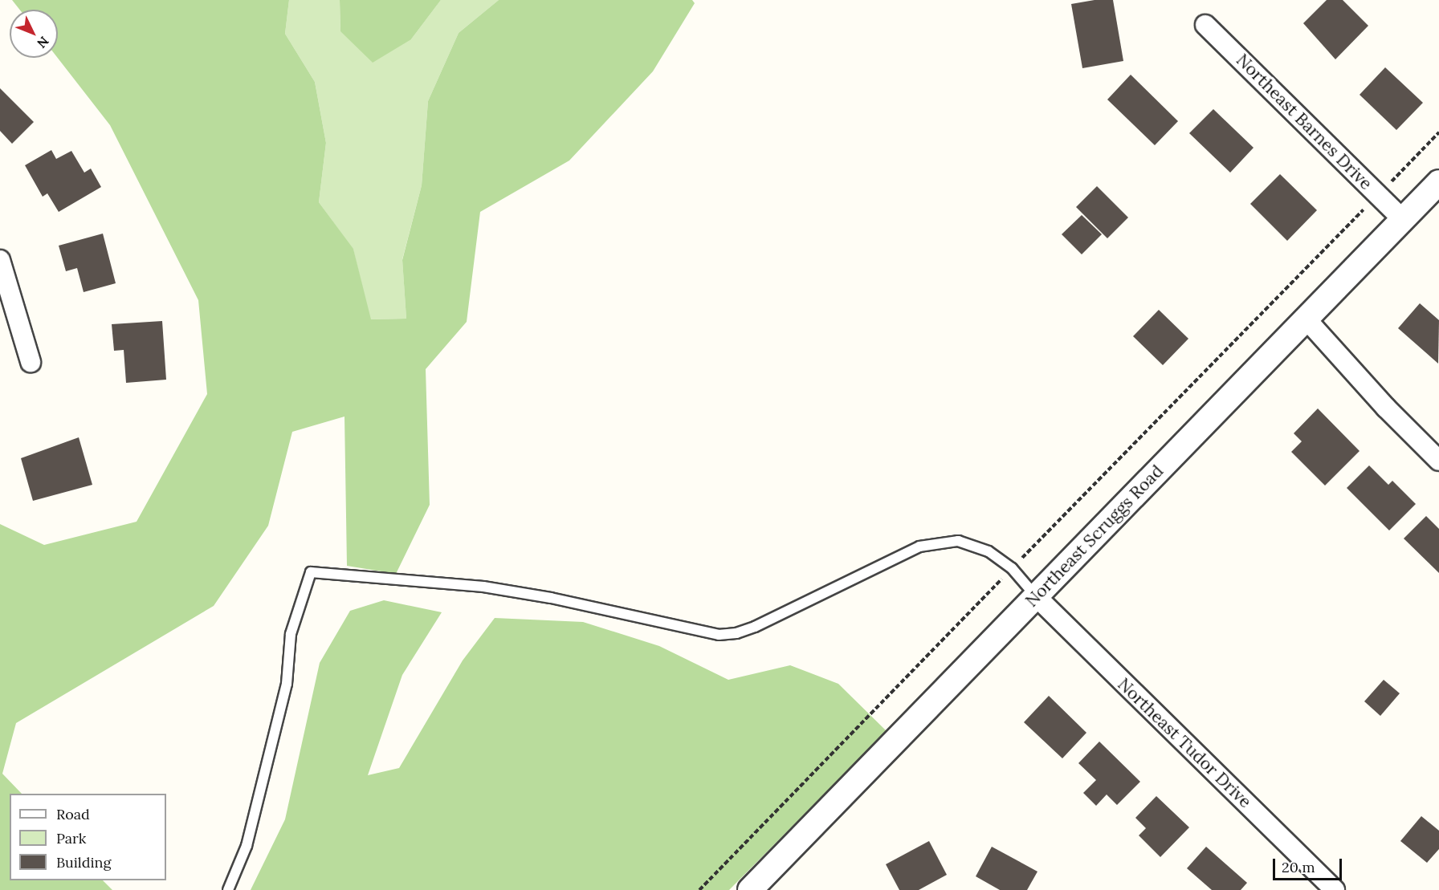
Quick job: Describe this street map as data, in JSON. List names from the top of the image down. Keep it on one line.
{"streets":{"street":["Northeast Barnes Drive","Northeast Scruggs Road","Northeast Tudor Drive"]},"crossings":[["Northeast Barnes Drive","Northeast Scruggs Road"],["Northeast Scruggs Road","Northeast Tudor Drive"]],"legend":["Road","Park","Building"],"scale_bar":"20 m","north":"bottom right"}
